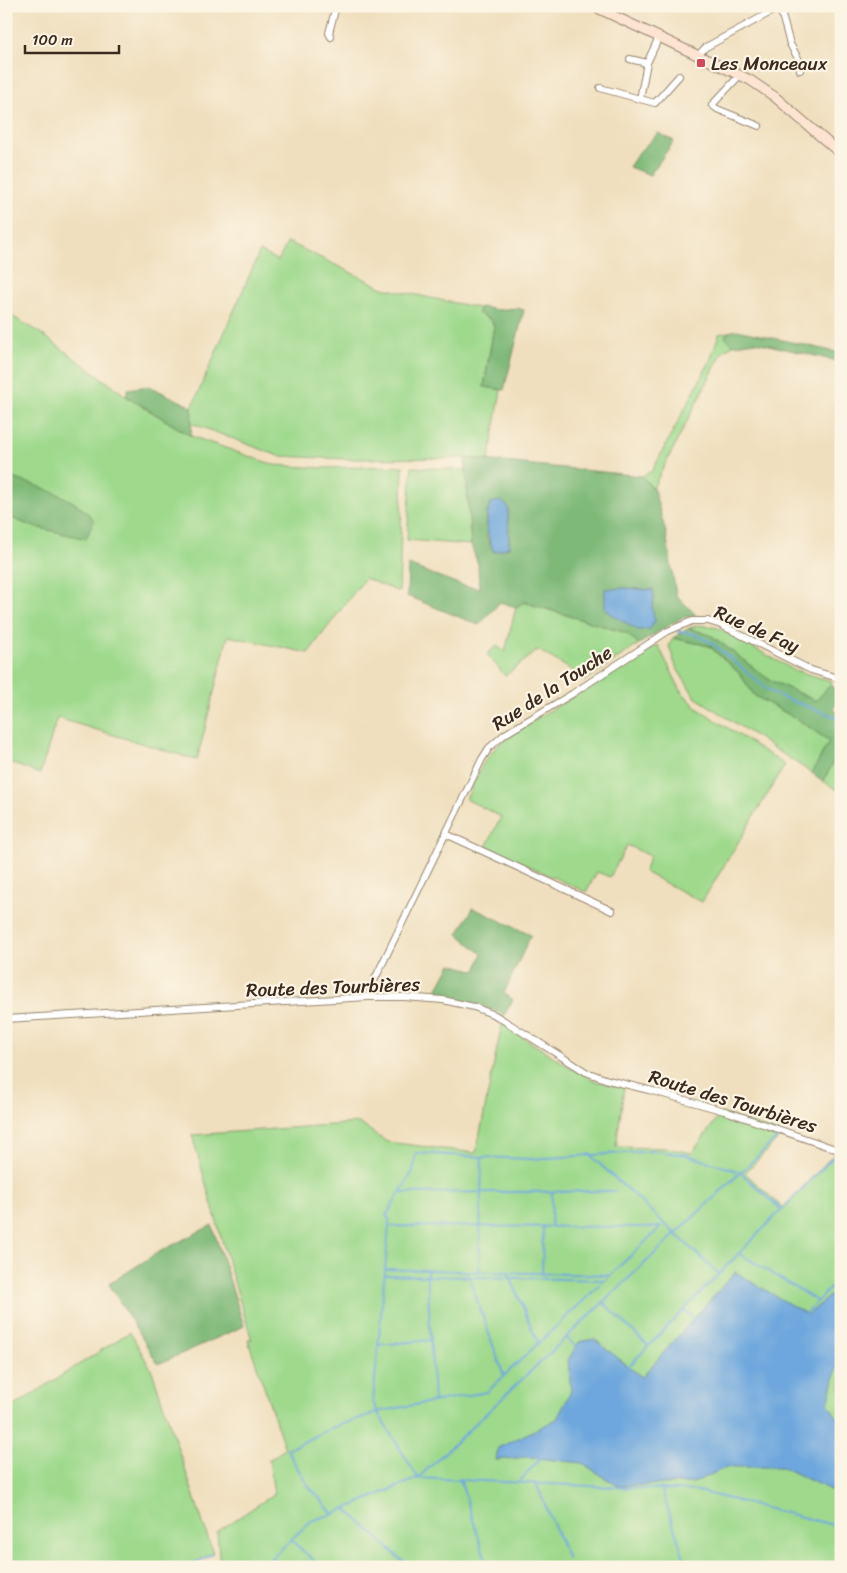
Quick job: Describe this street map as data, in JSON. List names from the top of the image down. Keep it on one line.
{"streets":{"street":["Rue de Fay","Rue de la Touche","Route des Tourbières"]},"crossings":[["Rue de Fay","Rue de la Touche"],["Rue de la Touche","Route des Tourbières"]],"places":{"transit":["Les Monceaux"]},"scale_bar":"100 m"}
